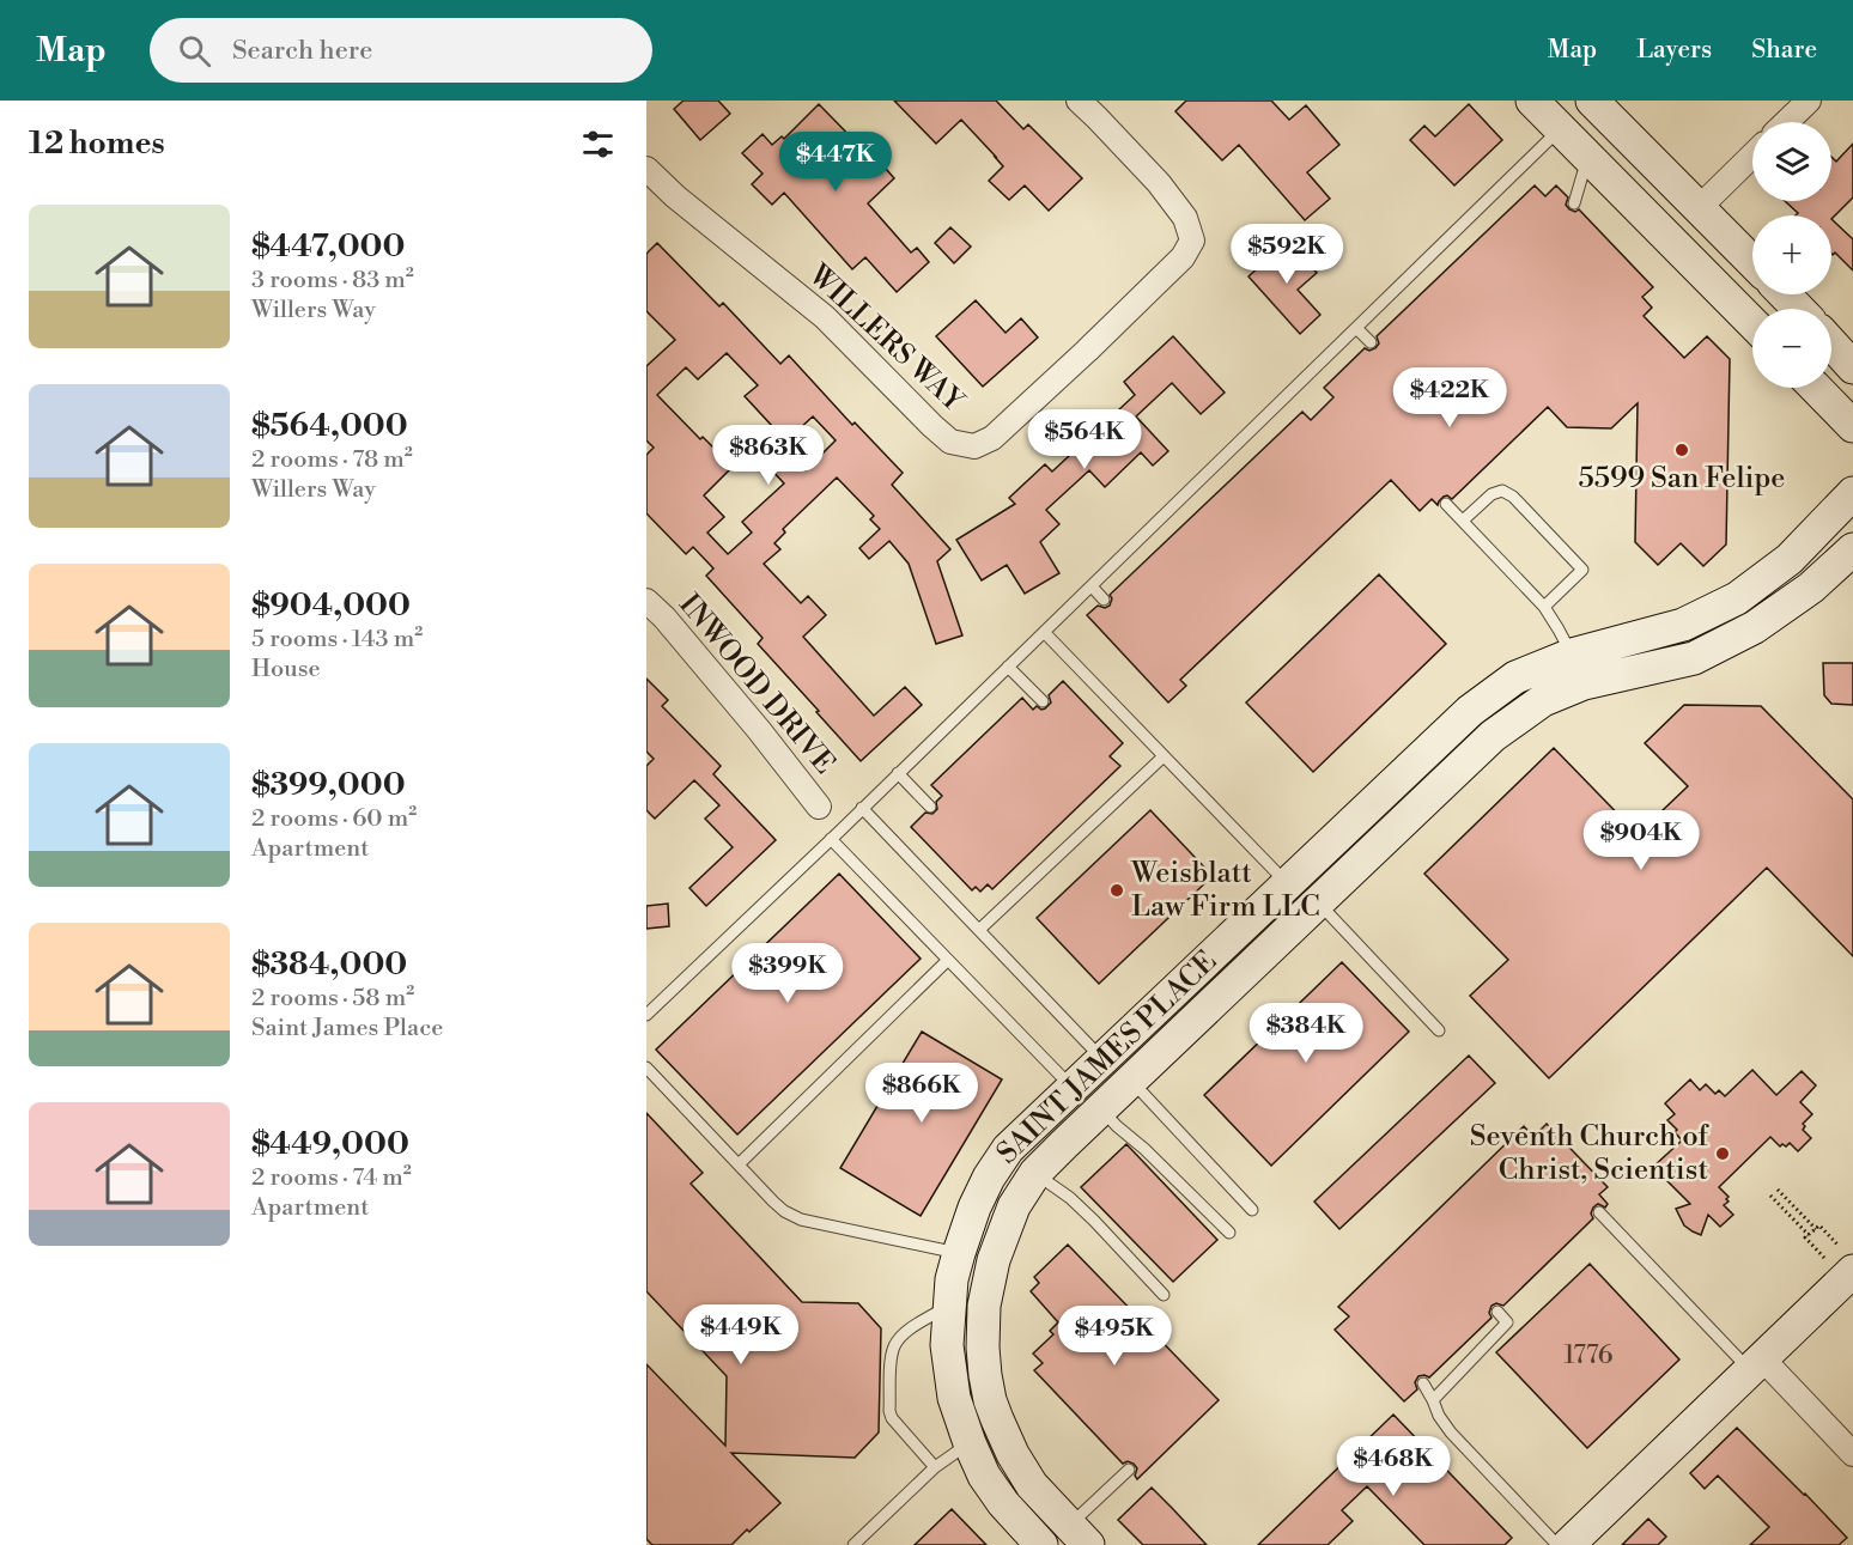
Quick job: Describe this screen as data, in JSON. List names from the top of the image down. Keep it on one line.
{"streets":{"street":["WILLERS WAY","INWOOD DRIVE","SAINT JAMES PLACE"]},"places":["5599 San Felipe","Weisblatt Law Firm LLC","Seventh Church of Christ, Scientist"],"house_numbers":["1776"],"page":{"header":"Map","search":"Search here","nav":["Map","Layers","Share"],"heading":"12 homes","map_buttons":["+","−"],"price":["$447K","$592K","$422K","$564K","$863K","$904K","$399K","$384K","$866K","$449K","$495K","$468K"],"list":[{"name":"$447,000","note":"3 rooms · 83 m² · Willers Way"},{"name":"$564,000","note":"2 rooms · 78 m² · Willers Way"},{"name":"$904,000","note":"5 rooms · 143 m² · House"},{"name":"$399,000","note":"2 rooms · 60 m² · Apartment"},{"name":"$384,000","note":"2 rooms · 58 m² · Saint James Place"},{"name":"$449,000","note":"2 rooms · 74 m² · Apartment"}]}}
